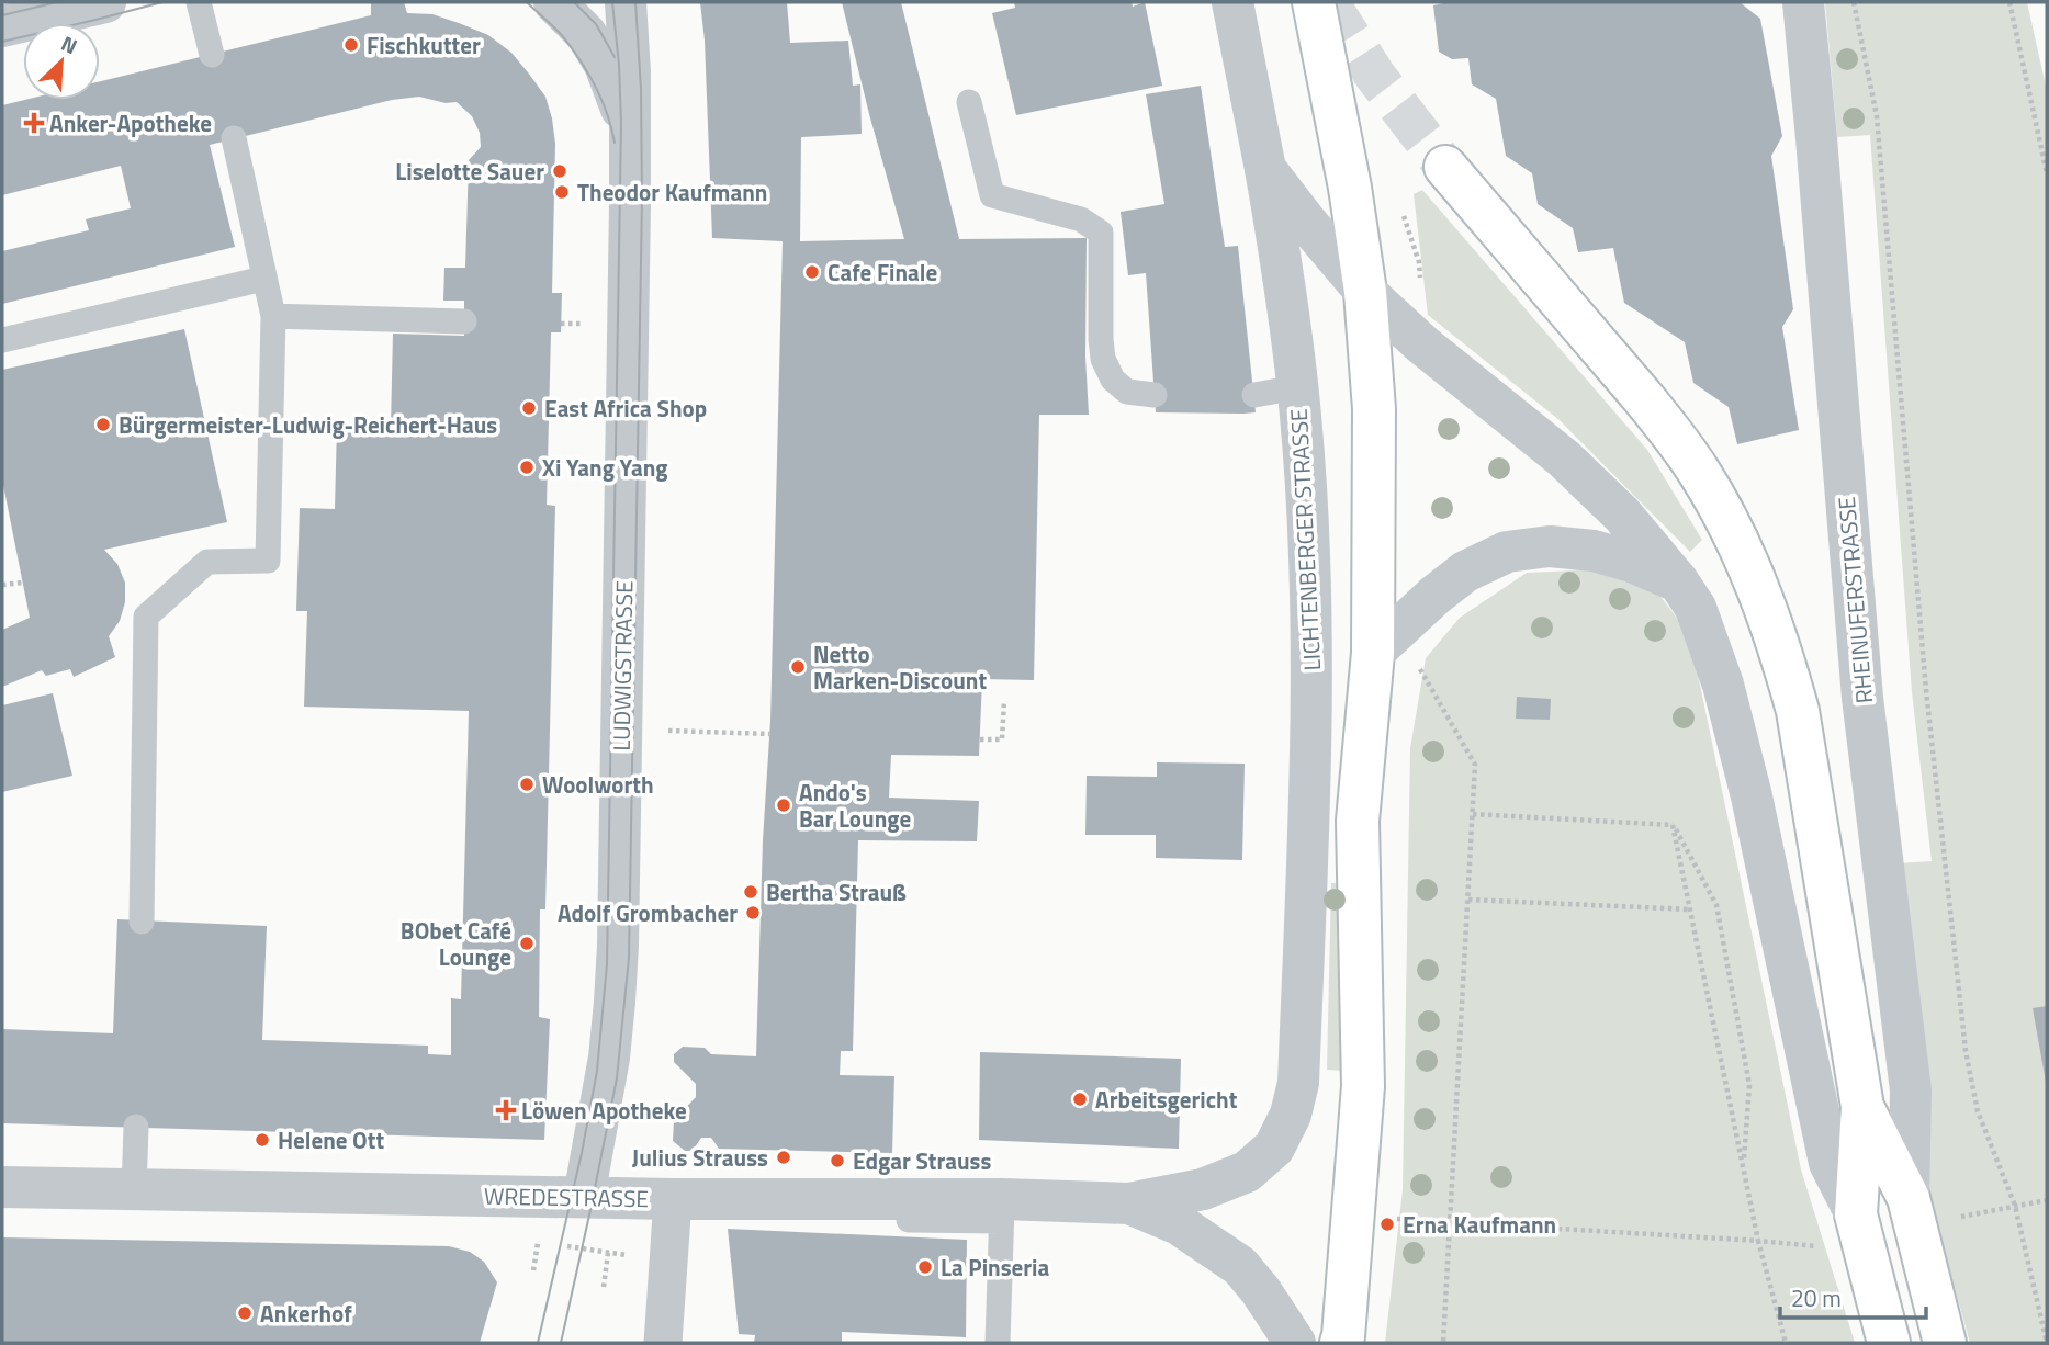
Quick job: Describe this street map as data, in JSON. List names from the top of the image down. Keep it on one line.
{"streets":{"main road":["RHEINUFERSTRASSE"],"street":["LICHTENBERGER STRASSE","LUDWIGSTRASSE","WREDESTRASSE"]},"crossings":[["LICHTENBERGER STRASSE","WREDESTRASSE"],["LUDWIGSTRASSE","WREDESTRASSE"]],"places":{"other":["Fischkutter","Liselotte Sauer","Theodor Kaufmann","Cafe Finale","East Africa Shop","Bürgermeister-Ludwig-Reichert-Haus","Xi Yang Yang","Netto Marken-Discount","Woolworth","Ando's Bar Lounge","Bertha Strauß","Adolf Grombacher","BObet Café Lounge","Arbeitsgericht","Helene Ott","Julius Strauss","Edgar Strauss","Erna Kaufmann","La Pinseria","Ankerhof"],"health":["Anker-Apotheke","Löwen Apotheke"]},"scale_bar":"20 m","north":"top right"}
